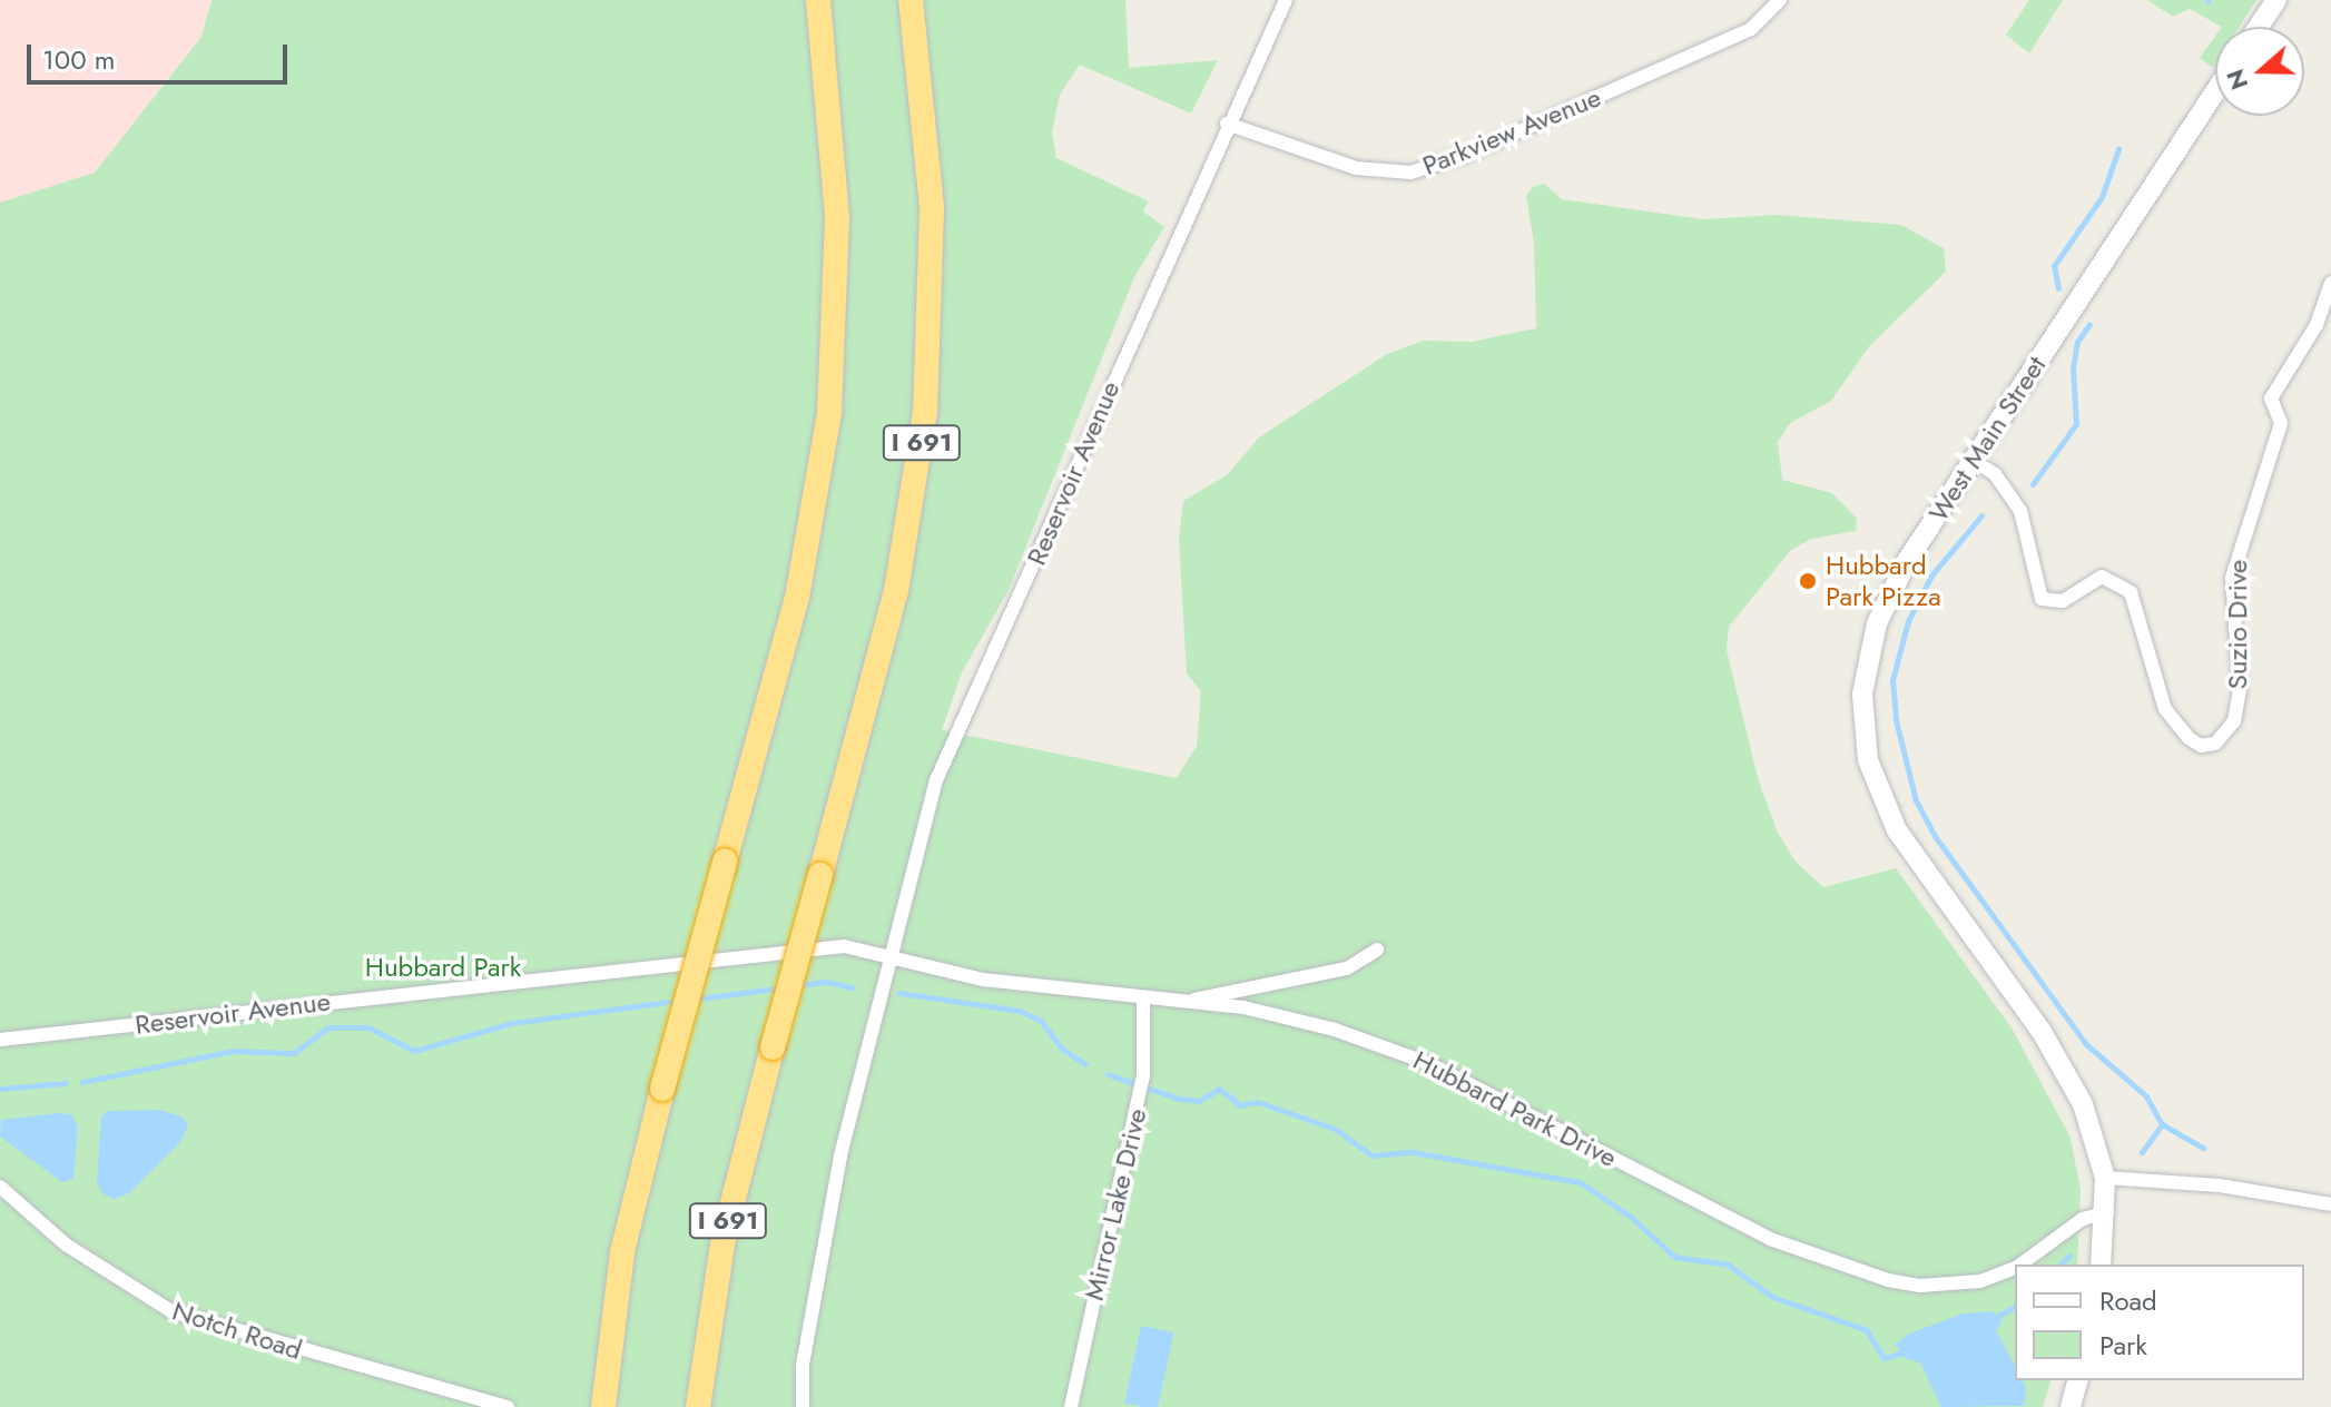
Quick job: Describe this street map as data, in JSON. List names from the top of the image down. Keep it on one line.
{"streets":{"highway":["I 691"],"main road":["West Main Street"],"street":["Parkview Avenue","Reservoir Avenue","Suzio Drive","Hubbard Park Drive","Mirror Lake Drive","Notch Road"]},"crossings":[["Parkview Avenue","Reservoir Avenue"],["West Main Street","Suzio Drive"],["West Main Street","Hubbard Park Drive"],["Reservoir Avenue","Hubbard Park Drive"],["Hubbard Park Drive","Mirror Lake Drive"]],"parks":["Hubbard Park"],"places":["Hubbard Park Pizza"],"legend":["Road","Park"],"scale_bar":"100 m","north":"left"}
